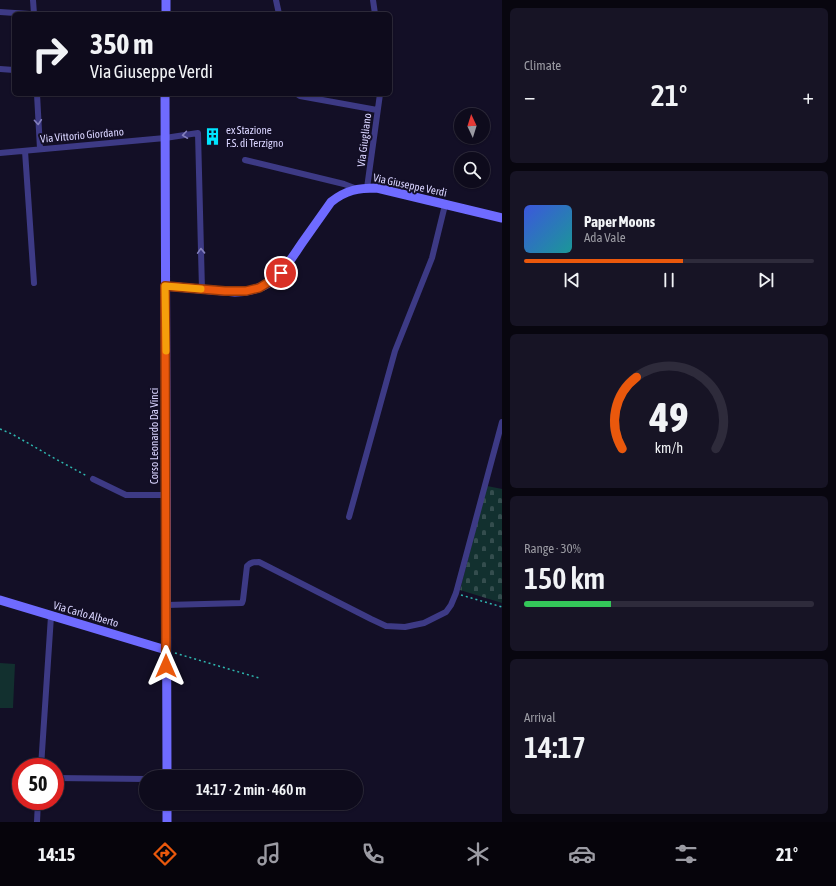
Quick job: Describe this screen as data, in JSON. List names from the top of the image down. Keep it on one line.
{"streets":{"main road":["Via Giuseppe Verdi","Corso Leonardo Da Vinci","Via Carlo Alberto"],"street":["Via Vittorio Giordano","Via Giugliano"]},"crossings":[["Via Vittorio Giordano","Via Giuseppe Verdi"],["Via Vittorio Giordano","Corso Leonardo Da Vinci"],["Via Giugliano","Via Giuseppe Verdi"],["Via Giuseppe Verdi","Corso Leonardo Da Vinci"],["Corso Leonardo Da Vinci","Via Carlo Alberto"]],"one_way":["Via Vittorio Giordano"],"places":{"building":["ex Stazione F.S. di Terzigno"]},"north":"top","page":{"tile":["Climate",["Range · 30%","150 km"],["Arrival","14:17"]],"turn":["350 m","Via Giuseppe Verdi"],"heat":["−","21°","+"],"song":["Paper Moons","Ada Vale"],"limit":"50","trip":"14:17 · 2 min · 460 m","tabs":["14:15","21°"],"gauge":["49","km/h"]}}
